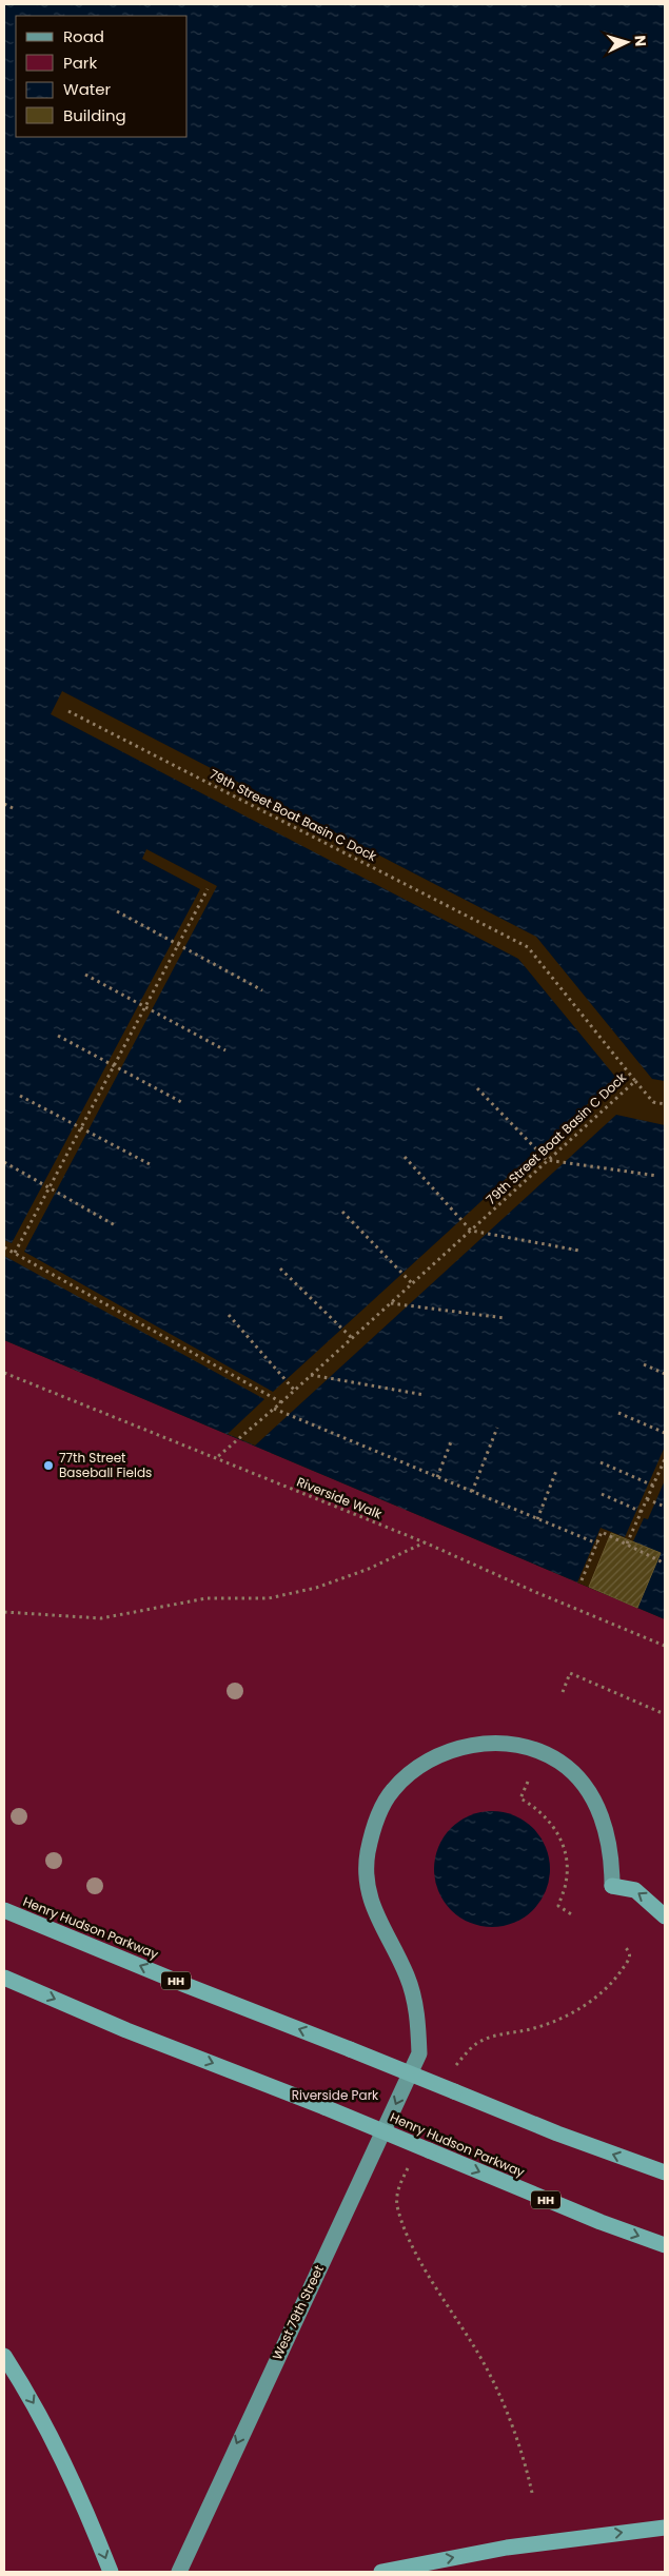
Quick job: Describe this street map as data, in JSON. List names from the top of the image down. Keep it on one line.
{"streets":{"highway":["Henry Hudson Parkway","HH"],"main road":["West 79th Street"],"path":["79th Street Boat Basin C Dock","Riverside Walk"]},"crossings":[["79th Street Boat Basin C Dock","Riverside Walk"]],"parks":["Riverside Park"],"places":["77th Street Baseball Fields"],"legend":["Road","Park","Water","Building"],"north":"right"}
